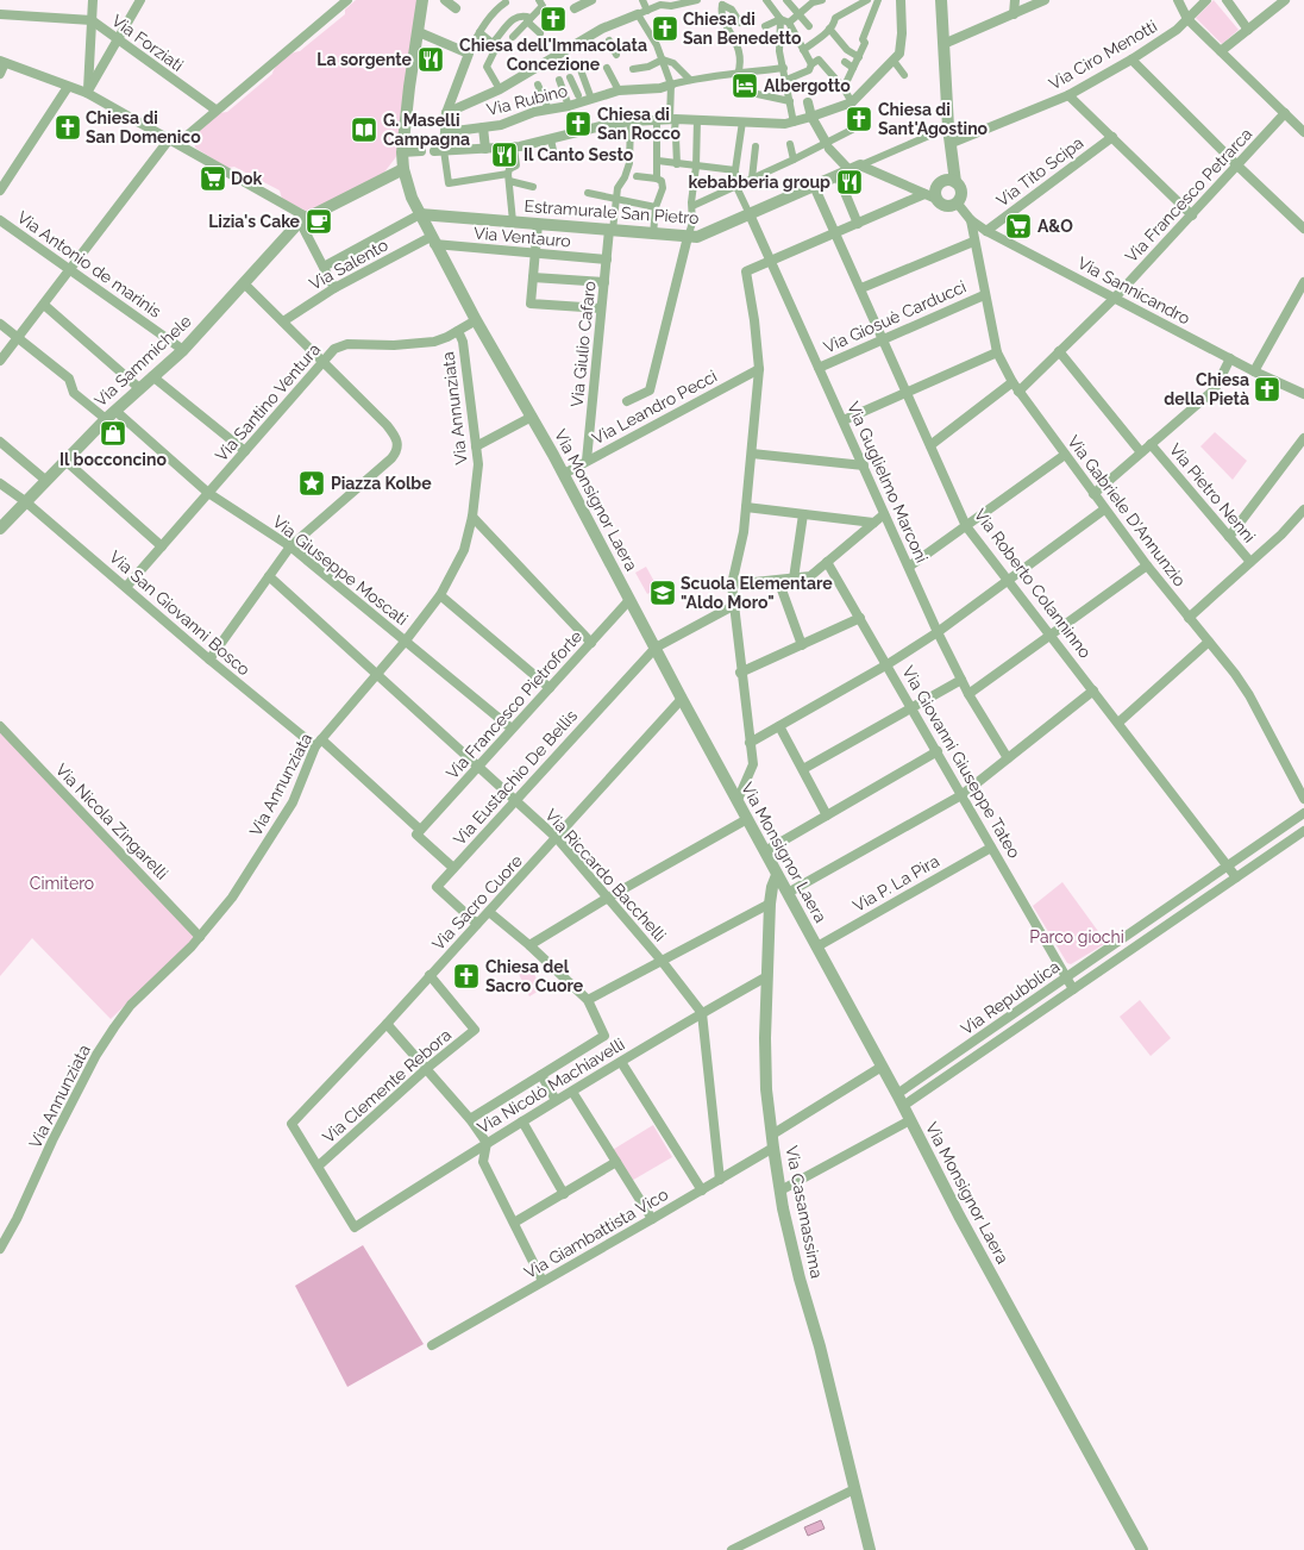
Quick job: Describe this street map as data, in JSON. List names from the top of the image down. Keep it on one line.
{"streets":{"street":["Via Forziati","Via Ciro Menotti","Via Rubino","Via Tito Scipa","Via Francesco Petrarca","Estramurale San Pietro","Via Ventauro","Via Antonio de marinis","Via Salento","Via Sannicandro","Via Giosuè Carducci","Via Giulio Cafaro","Via Sammichele","Via Santino Ventura","Via Leandro Pecci","Via Annunziata","Via Guglielmo Marconi","Via Pietro Nenni","Via Monsignor Laera","Via Gabriele D'Annunzio","Via Giuseppe Moscati","Via Roberto Colanninno","Via San Giovanni Bosco","Via Francesco Pietroforte","Via Giovanni Giuseppe Tateo","Via Eustachio De Bellis","Via Nicola Zingarelli","Via Riccardo Bacchelli","Via P. La Pira","Via Sacro Cuore","Via Repubblica","Via Clemente Rebora","Via Nicolò Machiavelli","Via Casamassima","Via Giambattista Vico"]},"crossings":[["Via Tito Scipa","Via Sannicandro"],["Via Francesco Petrarca","Via Sannicandro"],["Via Francesco Petrarca","Via Gabriele D'Annunzio"],["Estramurale San Pietro","Via Giulio Cafaro"],["Estramurale San Pietro","Via Guglielmo Marconi"],["Estramurale San Pietro","Via Monsignor Laera"],["Estramurale San Pietro","Via Roberto Colanninno"],["Via Ventauro","Via Salento"],["Via Ventauro","Via Giulio Cafaro"],["Via Ventauro","Via Monsignor Laera"],["Via Antonio de marinis","Via Sammichele"],["Via Salento","Via Monsignor Laera"],["Via Sannicandro","Via Gabriele D'Annunzio"],["Via Giosuè Carducci","Via Guglielmo Marconi"],["Via Giosuè Carducci","Via Gabriele D'Annunzio"],["Via Giosuè Carducci","Via Roberto Colanninno"],["Via Giulio Cafaro","Via Leandro Pecci"],["Via Sammichele","Via Giuseppe Moscati"],["Via Sammichele","Via San Giovanni Bosco"],["Via Santino Ventura","Via Annunziata"],["Via Santino Ventura","Via Monsignor Laera"],["Via Santino Ventura","Via Giuseppe Moscati"],["Via Santino Ventura","Via San Giovanni Bosco"],["Via Leandro Pecci","Via Monsignor Laera"],["Via Annunziata","Via Giuseppe Moscati"],["Via Annunziata","Via San Giovanni Bosco"],["Via Annunziata","Via Nicola Zingarelli"],["Via Annunziata","Via Riccardo Bacchelli"],["Via Monsignor Laera","Via Francesco Pietroforte"],["Via Monsignor Laera","Via Eustachio De Bellis"],["Via Monsignor Laera","Via P. La Pira"],["Via Monsignor Laera","Via Sacro Cuore"],["Via Monsignor Laera","Via Repubblica"],["Via Monsignor Laera","Via Casamassima"],["Via Giuseppe Moscati","Via Francesco Pietroforte"],["Via Roberto Colanninno","Via Repubblica"],["Via San Giovanni Bosco","Via Francesco Pietroforte"],["Via San Giovanni Bosco","Via Eustachio De Bellis"],["Via Francesco Pietroforte","Via Riccardo Bacchelli"],["Via Giovanni Giuseppe Tateo","Via P. La Pira"],["Via Giovanni Giuseppe Tateo","Via Repubblica"],["Via Eustachio De Bellis","Via Riccardo Bacchelli"],["Via Eustachio De Bellis","Via Sacro Cuore"],["Via Riccardo Bacchelli","Via Sacro Cuore"],["Via Riccardo Bacchelli","Via Nicolò Machiavelli"],["Via Sacro Cuore","Via Clemente Rebora"],["Via Sacro Cuore","Via Nicolò Machiavelli"],["Via Clemente Rebora","Via Nicolò Machiavelli"],["Via Nicolò Machiavelli","Via Casamassima"],["Via Casamassima","Via Giambattista Vico"]],"parks":["Cimitero","Parco giochi"],"places":{"church":["Chiesa dell'Immacolata Concezione","Chiesa di San Benedetto","Chiesa di Sant'Agostino","Chiesa di San Rocco","Chiesa di San Domenico","Chiesa della Pietà","Chiesa del Sacro Cuore"],"restaurant":["La sorgente","Il Canto Sesto","kebabberia group"],"hotel":["Albergotto"],"library":["G. Maselli Campagna"],"supermarket":["Dok","A&O"],"cafe":["Lizia's Cake"],"shop":["Il bocconcino"],"place":["Piazza Kolbe"],"school or university":["Scuola Elementare \"Aldo Moro\""]}}
